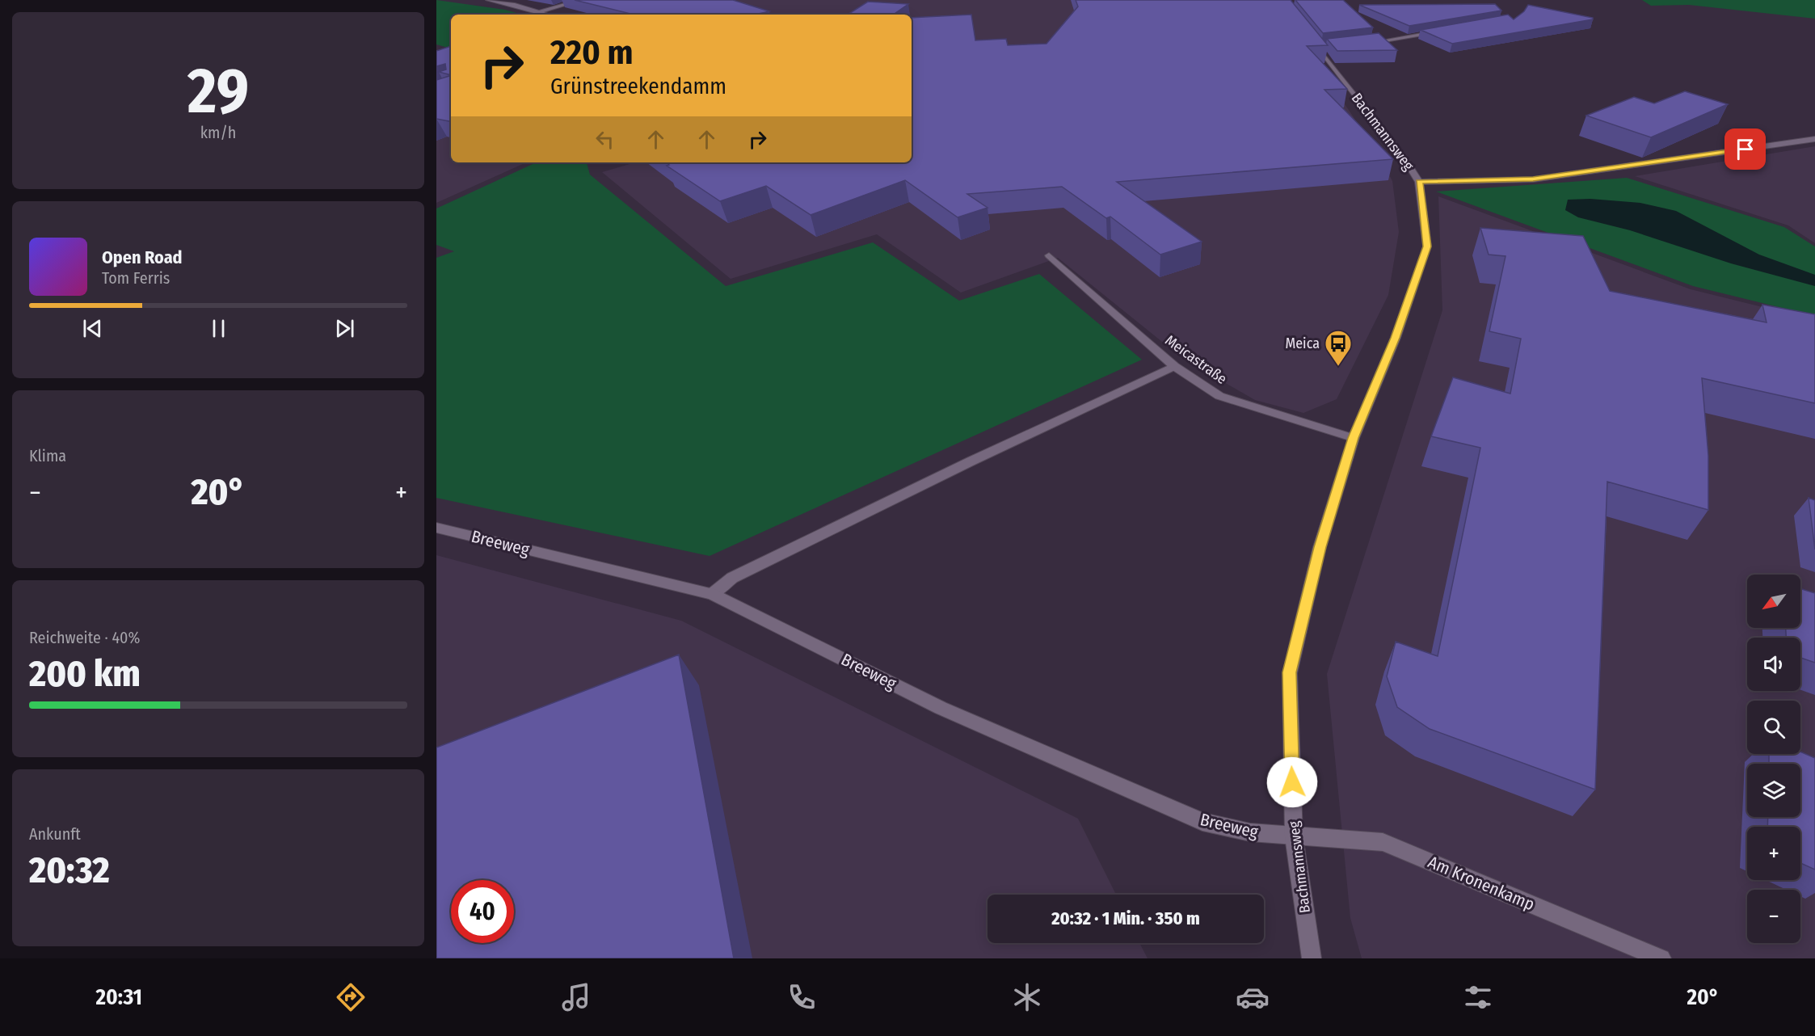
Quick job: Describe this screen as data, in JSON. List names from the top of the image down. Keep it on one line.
{"streets":{"street":["Bachmannsweg","Meicastraße","Breeweg","Am Kronenkamp"]},"crossings":[["Bachmannsweg","Meicastraße"],["Bachmannsweg","Breeweg"],["Bachmannsweg","Am Kronenkamp"],["Breeweg","Am Kronenkamp"]],"places":{"bus stop":["Meica"]},"north":"bottom left","page":{"tile":[["29","km/h"],"Klima",["Reichweite · 40%","200 km"],["Ankunft","20:32"]],"turn":["220 m","Grünstreekendamm"],"song":["Open Road","Tom Ferris"],"heat":["−","20°","+"],"map_buttons":["+","−"],"limit":"40","trip":"20:32 · 1 Min. · 350 m","tabs":["20:31","20°"]}}
